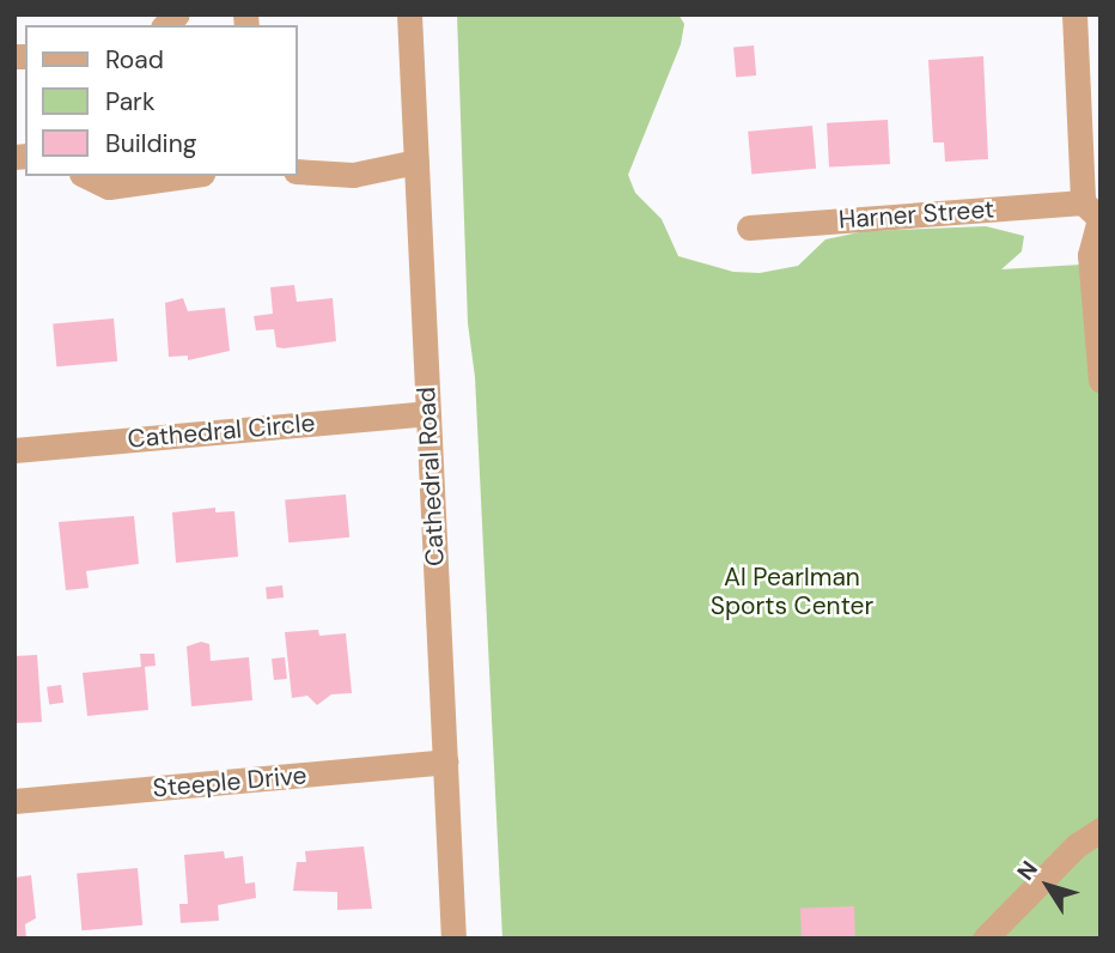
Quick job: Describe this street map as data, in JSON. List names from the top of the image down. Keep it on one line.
{"streets":{"street":["Harner Street","Cathedral Circle","Cathedral Road","Steeple Drive"]},"crossings":[["Cathedral Circle","Cathedral Road"],["Cathedral Road","Steeple Drive"]],"parks":["Al Pearlman Sports Center"],"legend":["Road","Park","Building"],"north":"top left"}
